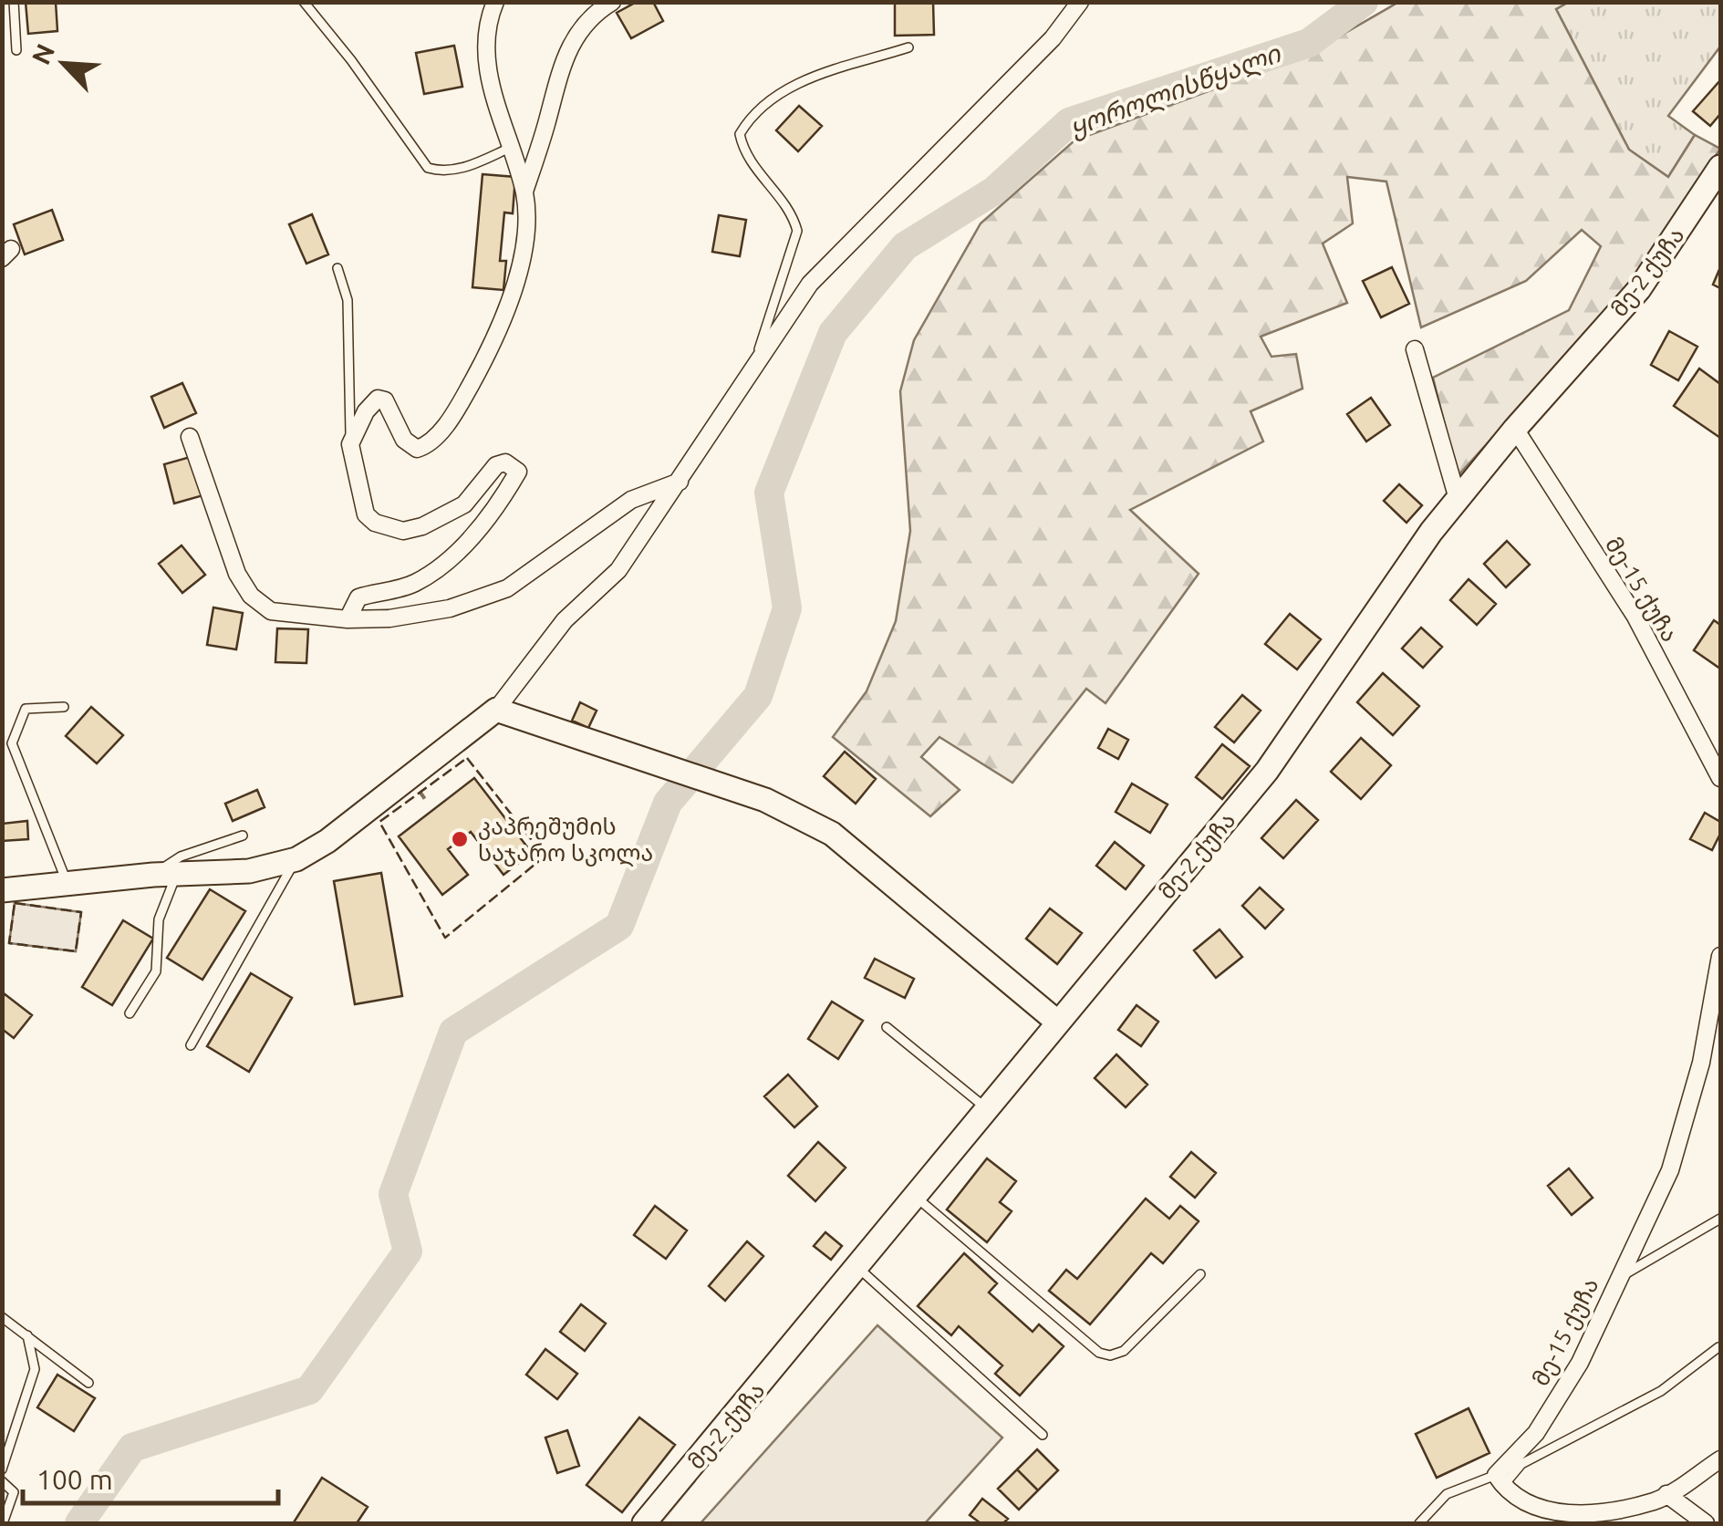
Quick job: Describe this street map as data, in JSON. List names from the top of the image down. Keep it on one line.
{"streets":{"street":["მე-2 ქუჩა","მე-15 ქუჩა"]},"crossings":[["მე-2 ქუჩა","მე-15 ქუჩა"]],"water":["ყოროლისწყალი"],"places":["კაპრეშუმის საჯარო სკოლა"],"scale_bar":"100 m","north":"top left"}
